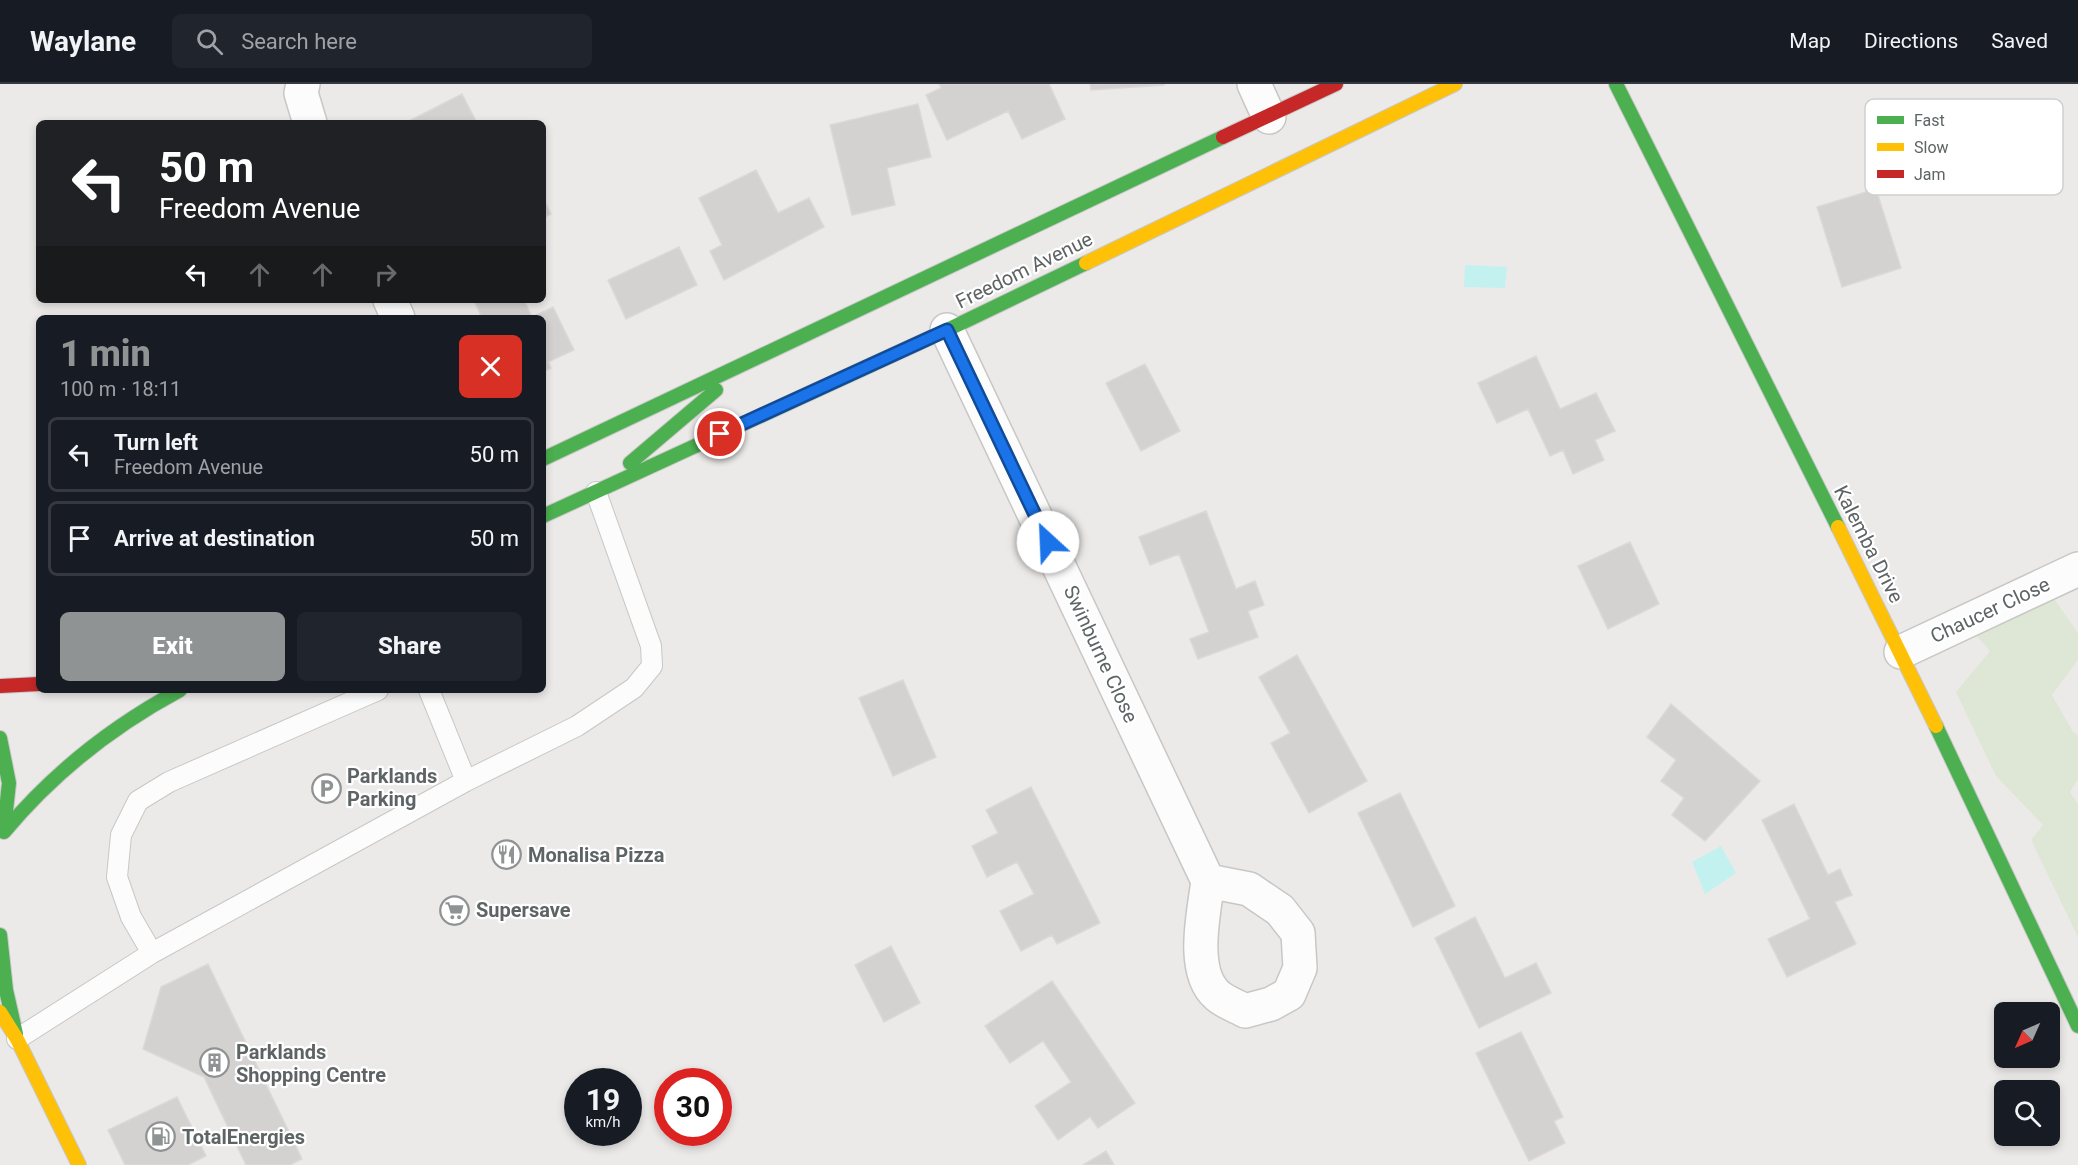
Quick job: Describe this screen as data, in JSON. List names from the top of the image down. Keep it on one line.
{"streets":{"main road":["Freedom Avenue","Kalemba Drive"],"street":["Chaucer Close","Swinburne Close"]},"crossings":[["Freedom Avenue","Swinburne Close"],["Kalemba Drive","Chaucer Close"]],"places":{"parking":["Parklands Parking"],"restaurant":["Monalisa Pizza"],"supermarket":["Supersave"],"building":["Parklands Shopping Centre"],"fuel station":["TotalEnergies"]},"legend":["Fast","Slow","Jam"],"north":"bottom left","page":{"header":"Waylane","search":"Search here","nav":["Map","Directions","Saved"],"turn":["50 m","Freedom Avenue"],"heading":["1 min","100 m · 18:11"],"list":[{"name":"Turn left","note":"Freedom Avenue","value":"50 m"},{"name":"Arrive at destination","value":"50 m"}],"buttons":["Exit","Share"],"speed":"19 km/h","limit":"30"}}
